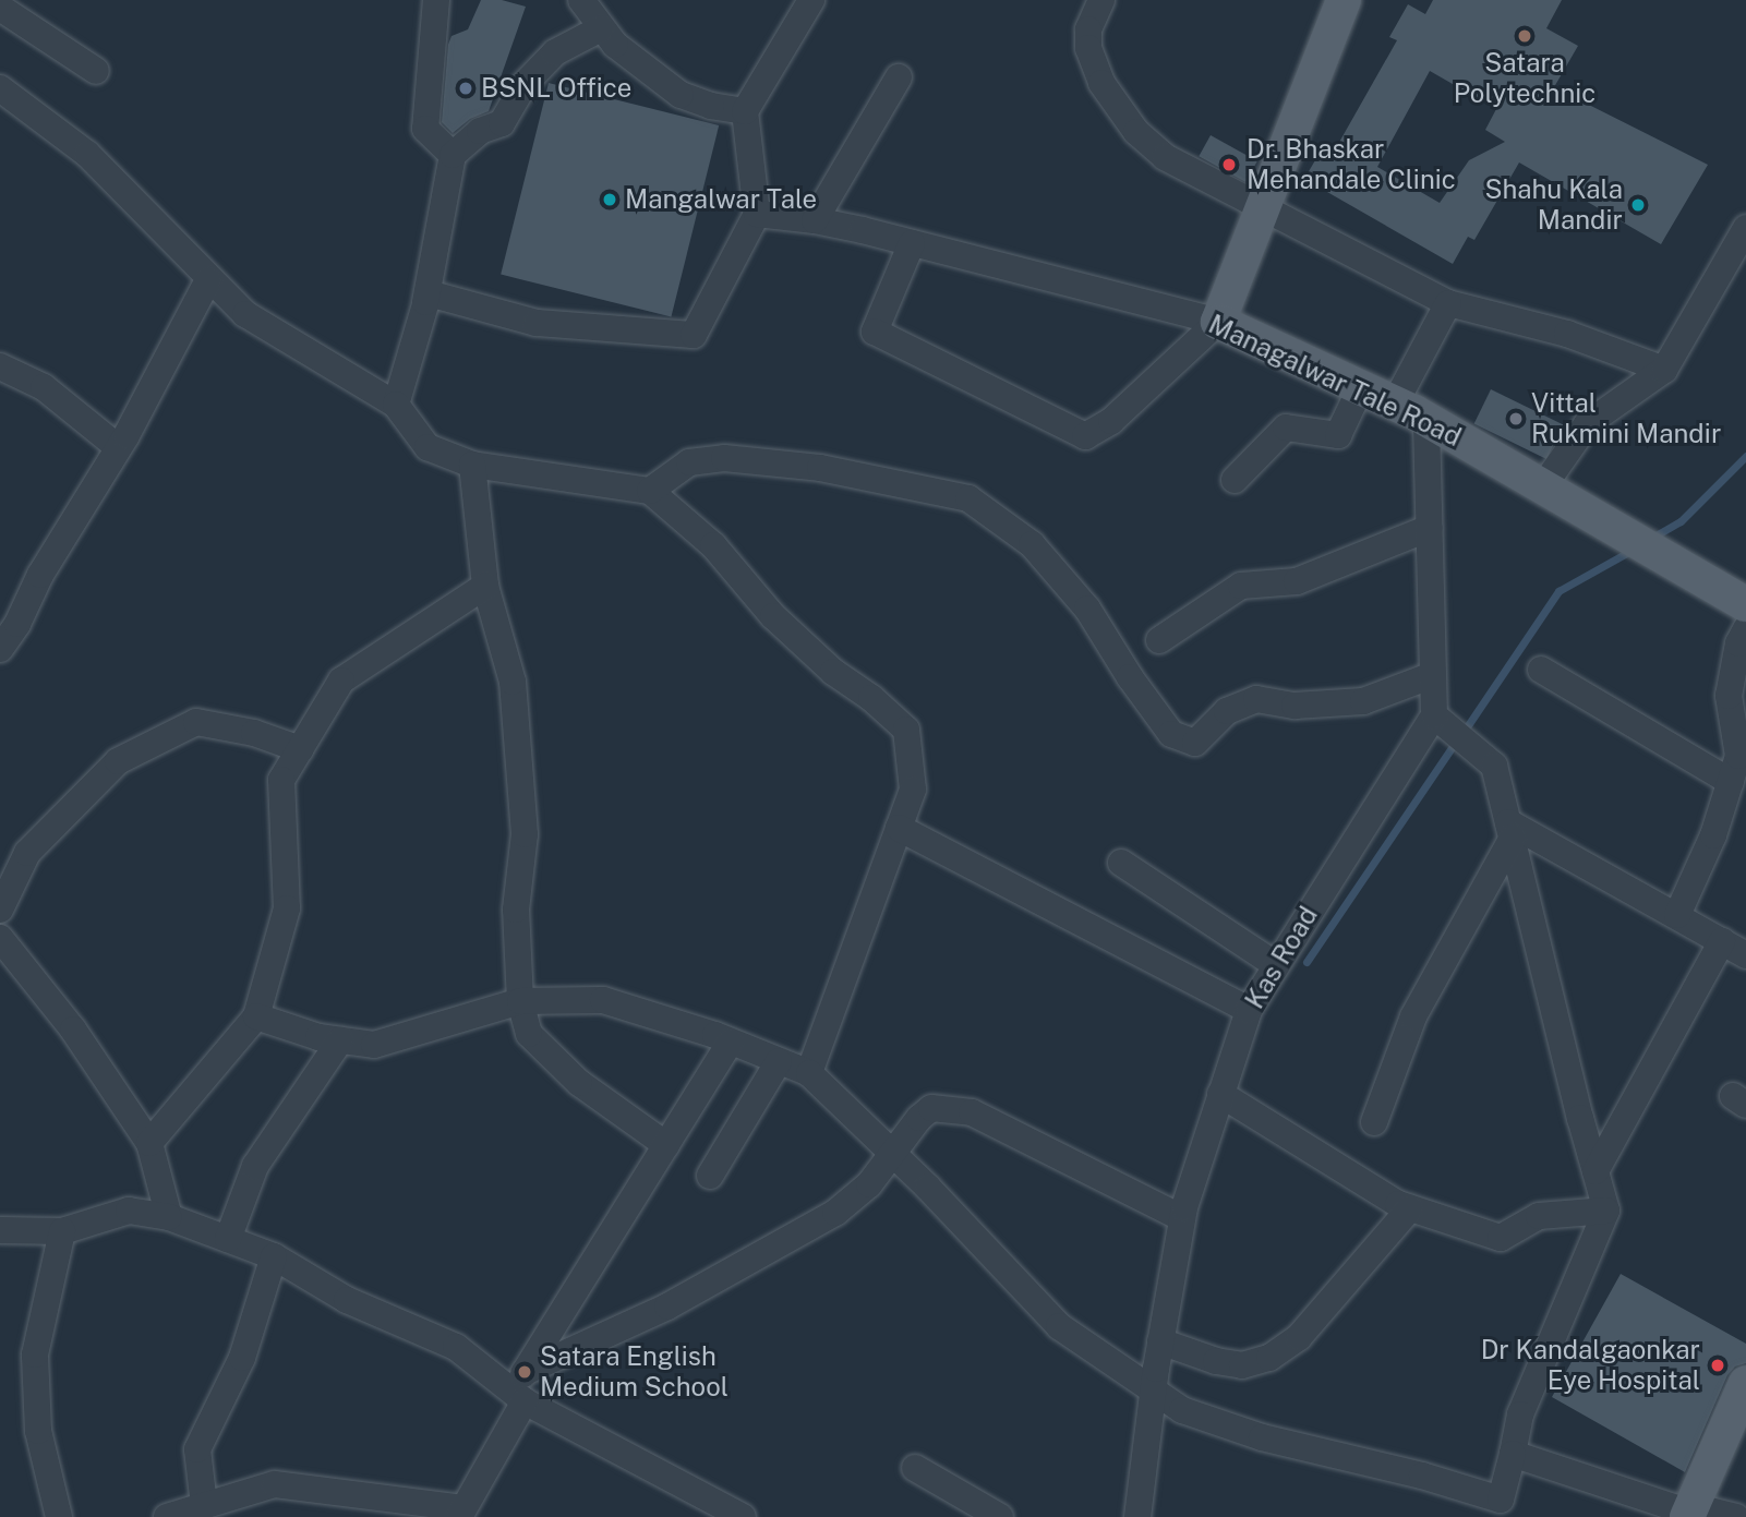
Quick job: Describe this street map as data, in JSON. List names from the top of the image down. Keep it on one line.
{"streets":{"main road":["Managalwar Tale Road"],"street":["Kas Road"]},"places":["Satara Polytechnic","BSNL Office","Dr. Bhaskar Mehandale Clinic","Mangalwar Tale","Shahu Kala Mandir","Vittal Rukmini Mandir","Dr Kandalgaonkar Eye Hospital","Satara English Medium School"]}
